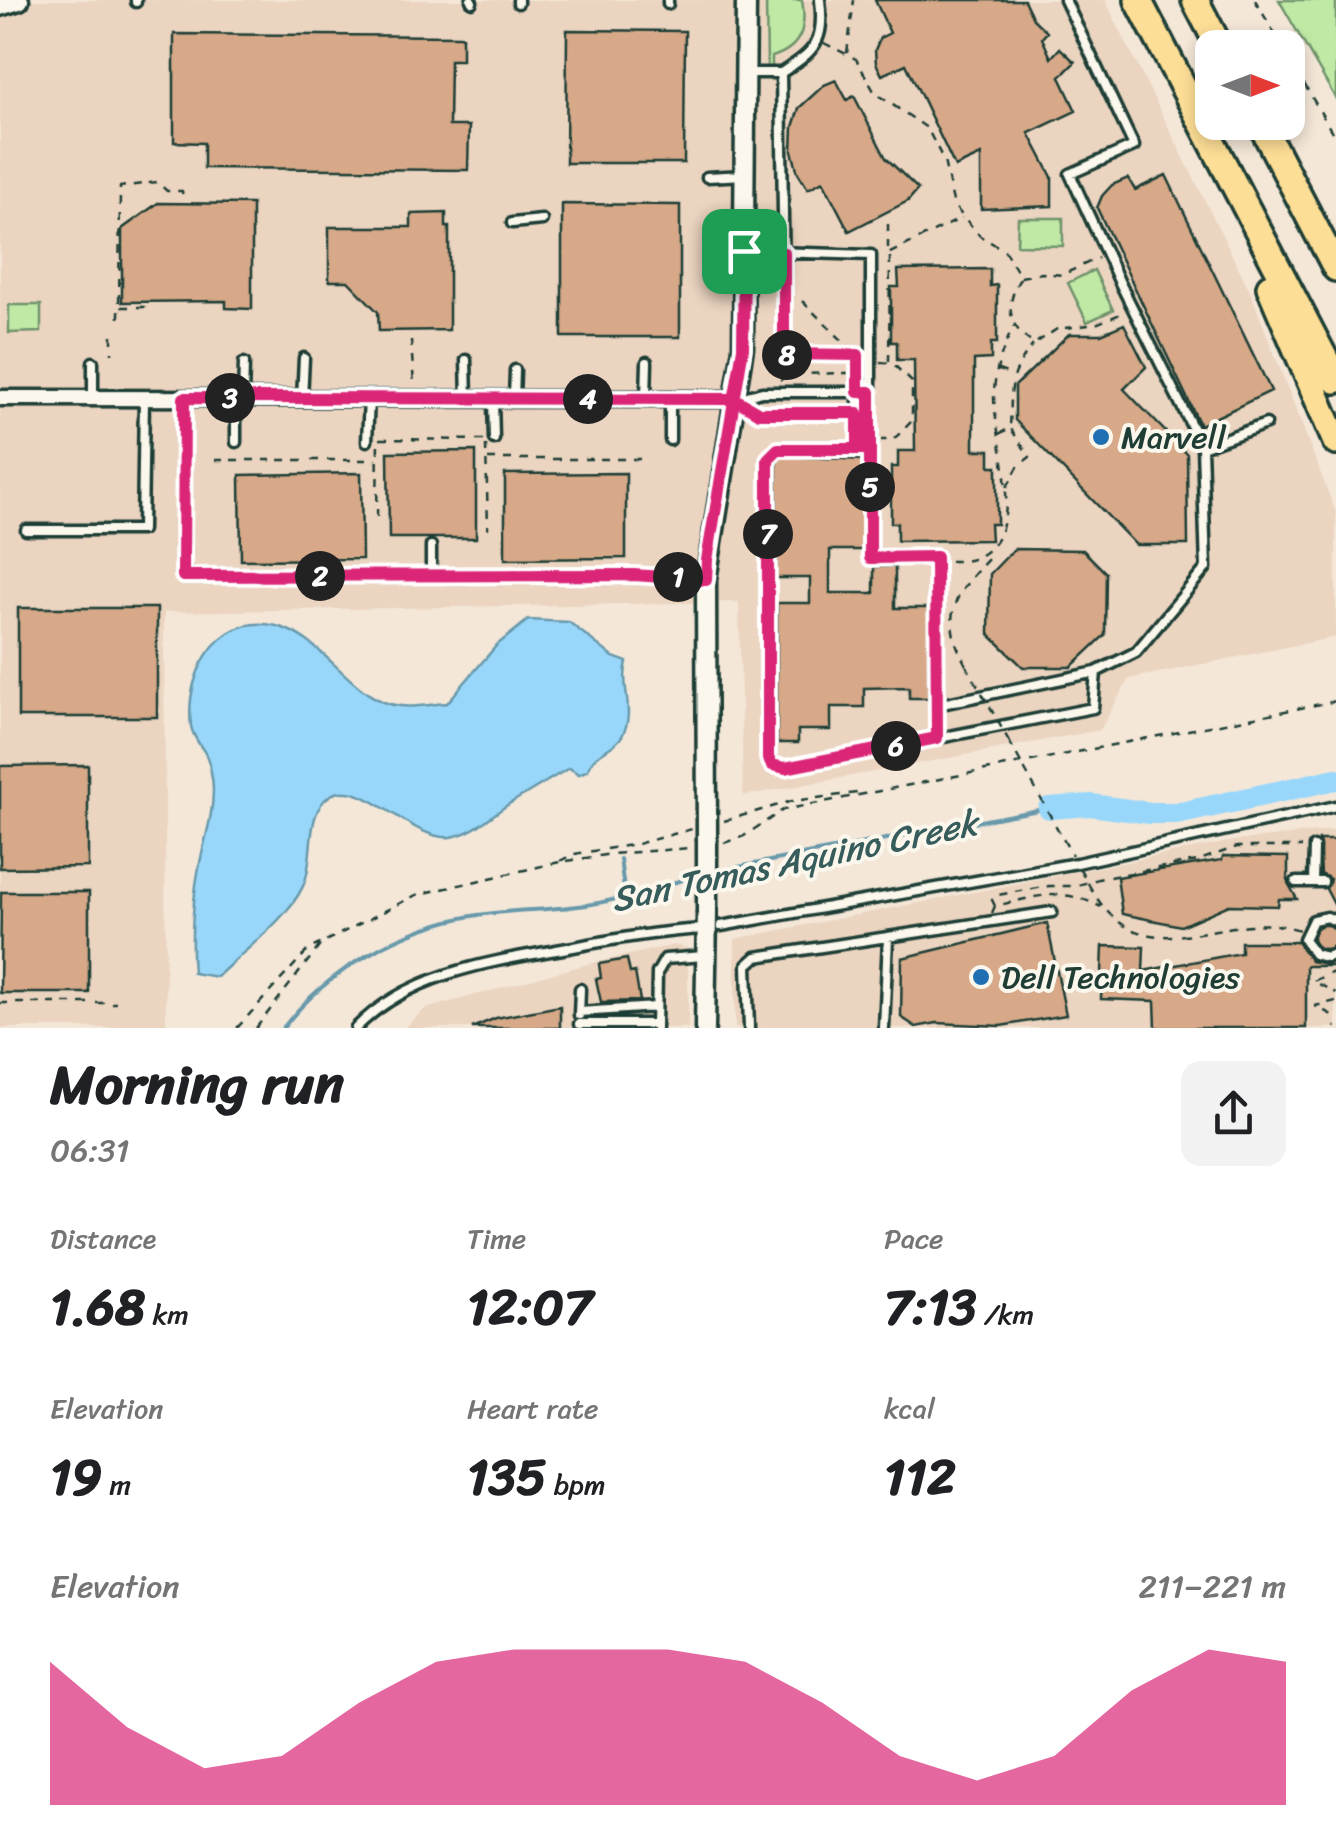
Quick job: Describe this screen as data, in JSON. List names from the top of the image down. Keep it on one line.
{"water":["San Tomas Aquino Creek"],"places":["Marvell","Dell Technologies"],"north":"right","page":{"pins":["8","3","4","5","7","2","1","6"],"heading":["Morning run","06:31"],"stats":[["Distance","1.68 km"],["Time","12:07"],["Pace","7:13 /km"],["Elevation","19 m"],["Heart rate","135 bpm"],["kcal","112"]],"chart":["Elevation","211–221 m"]}}
